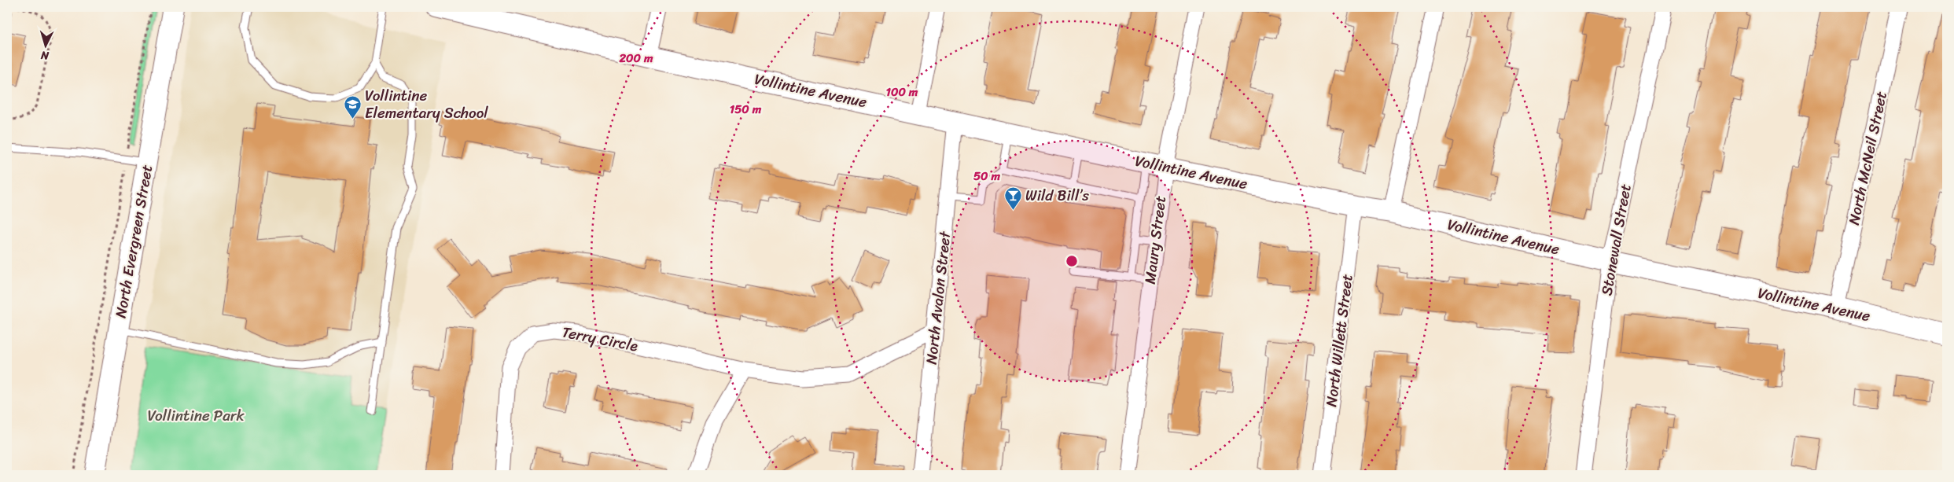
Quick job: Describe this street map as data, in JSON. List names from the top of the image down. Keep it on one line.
{"streets":{"street":["Vollintine Avenue","North McNeil Street","Maury Street","Stonewall Street","North Evergreen Street","North Avalon Street","Terry Circle","North Willett Street"]},"crossings":[["Vollintine Avenue","North McNeil Street"],["Vollintine Avenue","Maury Street"],["Vollintine Avenue","Stonewall Street"],["Vollintine Avenue","North Avalon Street"],["Vollintine Avenue","North Willett Street"],["North Avalon Street","Terry Circle"]],"parks":["Vollintine Park"],"places":{"school or university":["Vollintine Elementary School"],"bar":["Wild Bill’s"]},"north":"bottom","rings":["200 m","100 m","150 m","50 m"]}
